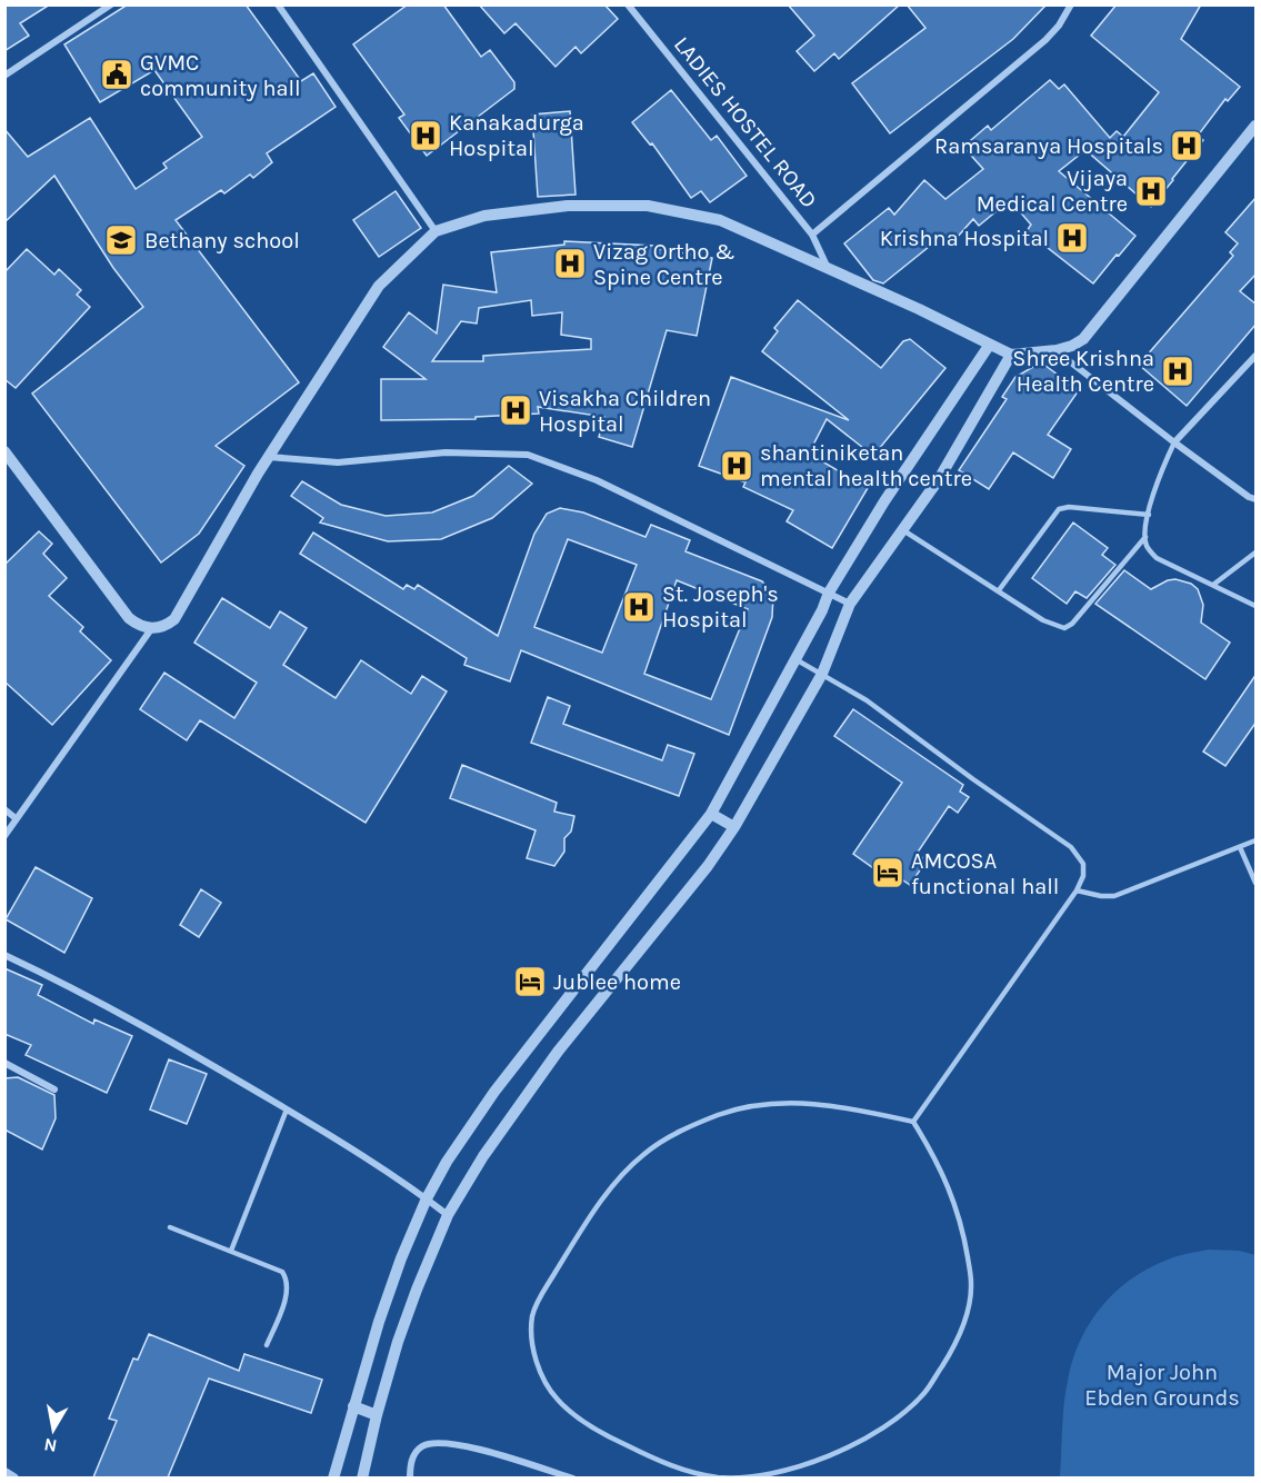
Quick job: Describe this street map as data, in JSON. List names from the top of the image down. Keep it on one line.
{"streets":{"street":["LADIES HOSTEL ROAD"]},"parks":["Major John Ebden Grounds"],"places":{"public building":["GVMC community hall"],"hospital":["Kanakadurga Hospital","Ramsaranya Hospitals","Vijaya Medical Centre","Krishna Hospital","Vizag Ortho & Spine Centre","Shree Krishna Health Centre","Visakha Children Hospital","shantiniketan mental health centre","St. Joseph's Hospital"],"school or university":["Bethany school"],"hotel":["AMCOSA functional hall","Jublee home"]},"north":"bottom"}
